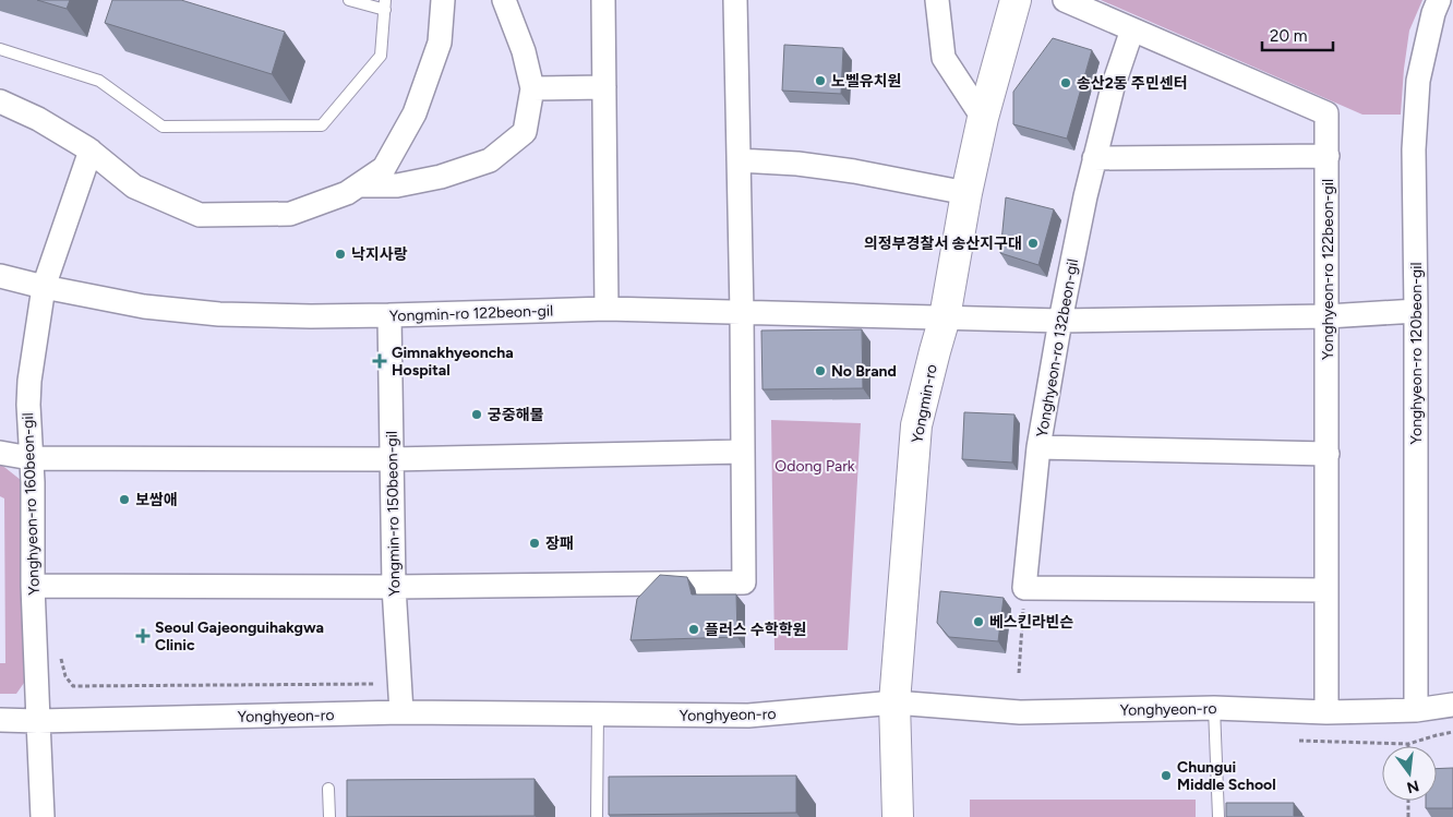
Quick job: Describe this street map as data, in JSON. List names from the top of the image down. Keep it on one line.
{"streets":{"main road":["Yongmin-ro"],"street":["Yonghyeon-ro 122beon-gil","Yongmin-ro 122beon-gil","Yonghyeon-ro 132beon-gil","Yonghyeon-ro 120beon-gil","Yonghyeon-ro 160beon-gil","Yongmin-ro 150beon-gil","Yonghyeon-ro"]},"crossings":[["Yonghyeon-ro 122beon-gil","Yongmin-ro 122beon-gil"],["Yonghyeon-ro 122beon-gil","Yonghyeon-ro 132beon-gil"],["Yonghyeon-ro 122beon-gil","Yonghyeon-ro"],["Yongmin-ro 122beon-gil","Yonghyeon-ro 132beon-gil"],["Yongmin-ro 122beon-gil","Yonghyeon-ro 120beon-gil"],["Yongmin-ro 122beon-gil","Yongmin-ro"],["Yongmin-ro 122beon-gil","Yonghyeon-ro 160beon-gil"],["Yongmin-ro 122beon-gil","Yongmin-ro 150beon-gil"],["Yonghyeon-ro 120beon-gil","Yonghyeon-ro"],["Yongmin-ro","Yonghyeon-ro"],["Yonghyeon-ro 160beon-gil","Yonghyeon-ro"],["Yongmin-ro 150beon-gil","Yonghyeon-ro"]],"parks":["Odong Park"],"places":{"other":["노벨유치원","송산2동 주민센터","의정부경찰서 송산지구대","낙지사랑","No Brand","궁중해물","보쌈애","장패","베스킨라빈슨","플러스 수학학원","Chungui Middle School"],"health":["Gimnakhyeoncha Hospital","Seoul Gajeonguihakgwa Clinic"]},"scale_bar":"20 m","north":"bottom"}
